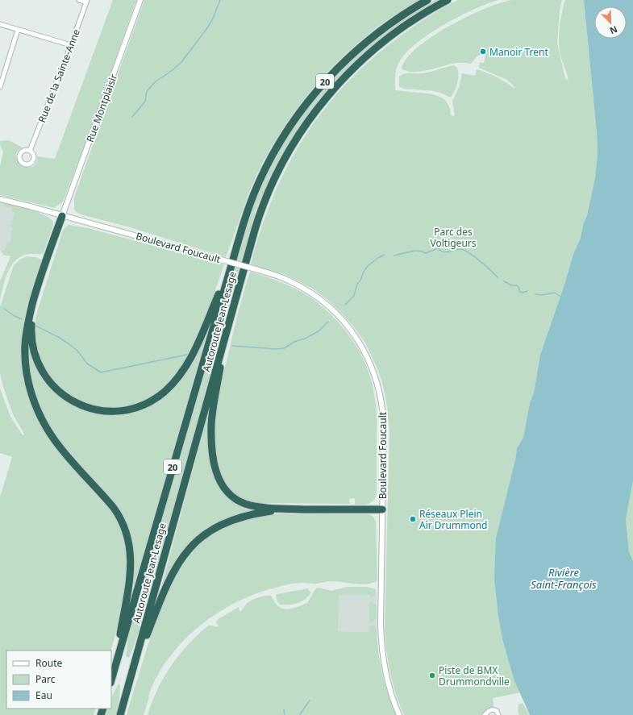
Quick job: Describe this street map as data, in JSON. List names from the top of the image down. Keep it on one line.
{"streets":{"highway":["20","Autoroute Jean-Lesage"],"street":["Rue de la Sainte-Anne","Rue Montplaisir","Boulevard Foucault"]},"crossings":[["Rue Montplaisir","Boulevard Foucault"]],"water":["Rivière Saint-François"],"parks":["Parc des Voltigeurs"],"places":["Manoir Trent","Réseaux Plein Air Drummond","Piste de BMX Drummondville"],"legend":["Route","Parc","Eau"],"north":"bottom right"}
